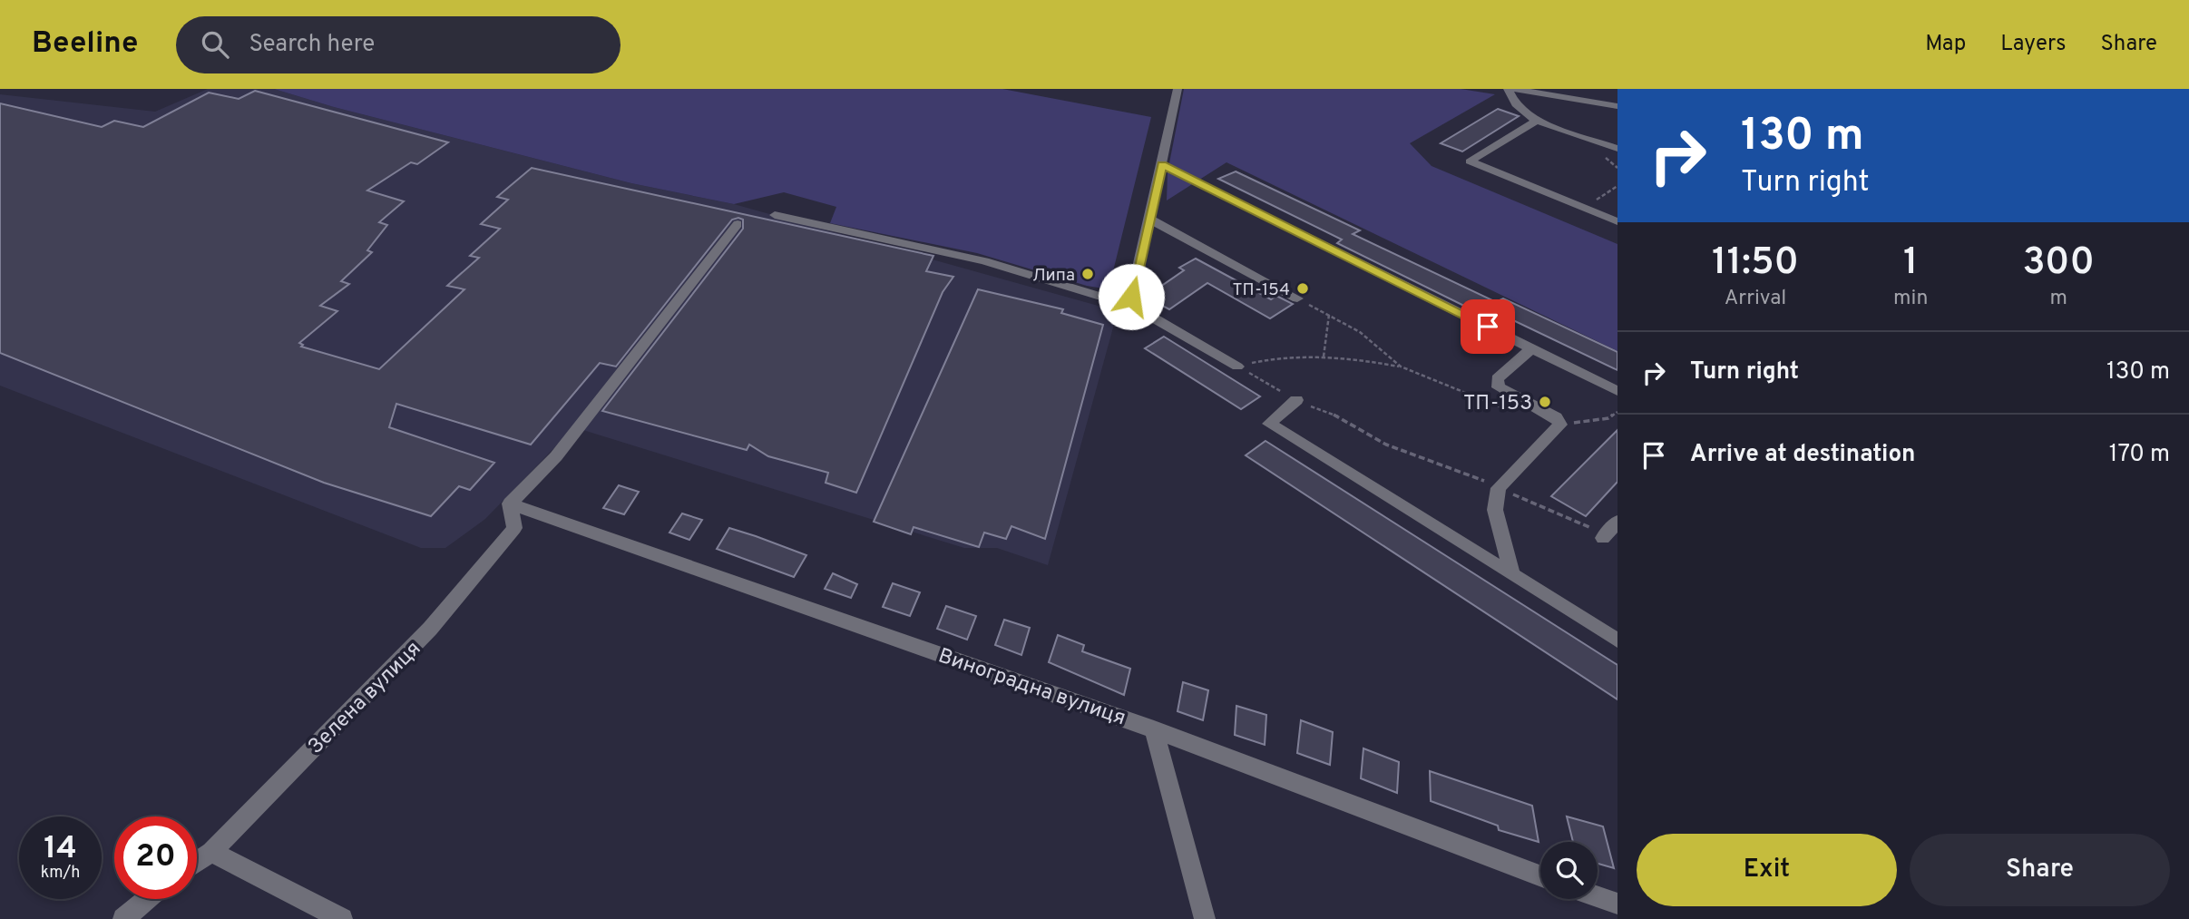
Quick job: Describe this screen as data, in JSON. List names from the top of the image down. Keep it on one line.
{"streets":{"street":["Виноградна вулиця","Зелена вулиця"]},"crossings":[["Виноградна вулиця","Зелена вулиця"]],"places":["Липа","ТП-154","ТП-153"],"page":{"header":"Beeline","search":"Search here","nav":["Map","Layers","Share"],"turn":["130 m","Turn right"],"eta":["11:50","Arrival","1","min","300","m"],"list":[{"name":"Turn right","value":"130 m"},{"name":"Arrive at destination","value":"170 m"}],"speed":"14 km/h","limit":"20","buttons":["Exit","Share"]}}
